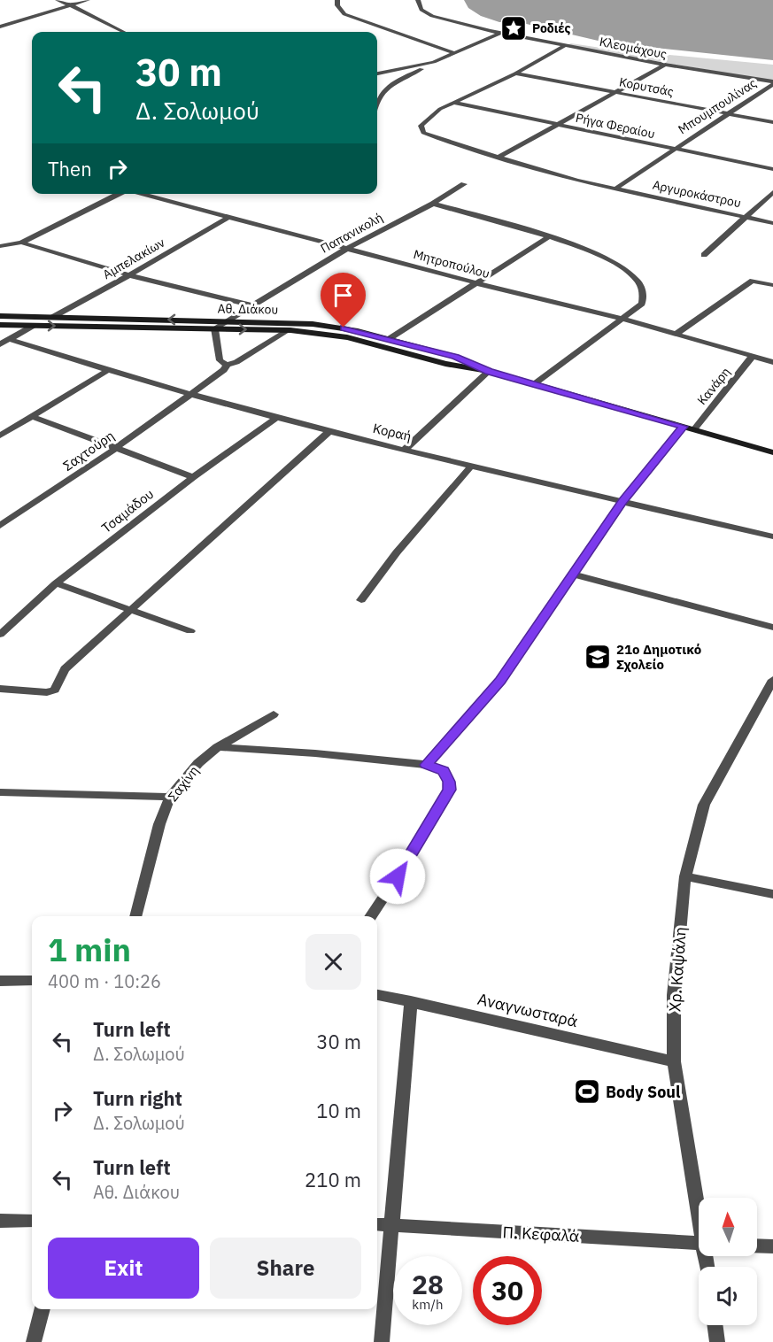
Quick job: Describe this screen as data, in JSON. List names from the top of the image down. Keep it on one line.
{"streets":{"street":["Κλεομάχους","Κορυτσάς","Μπουμπουλίνας","Ρήγα Φεραίου","Αργυροκάστρου","Παπανικολή","Αμπελακίων","Μητροπούλου","Αθ. Διάκου","Κανάρη","Κοραή","Σαχτούρη","Τσαμάδου","Σαχίνη","Χρ. Καψάλη","Αναγνωσταρά","Π. Κεφαλά"]},"crossings":[["Κλεομάχους","Μπουμπουλίνας"],["Κορυτσάς","Μπουμπουλίνας"],["Μπουμπουλίνας","Ρήγα Φεραίου"],["Μπουμπουλίνας","Αργυροκάστρου"],["Ρήγα Φεραίου","Αργυροκάστρου"],["Παπανικολή","Μητροπούλου"],["Παπανικολή","Αθ. Διάκου"],["Αμπελακίων","Μητροπούλου"],["Αμπελακίων","Αθ. Διάκου"],["Μητροπούλου","Κανάρη"],["Αθ. Διάκου","Κανάρη"],["Αθ. Διάκου","Σαχτούρη"],["Κοραή","Σαχτούρη"],["Κοραή","Τσαμάδου"],["Χρ. Καψάλη","Αναγνωσταρά"]],"places":{"place":["Ροδιές"],"school or university":["21ο Δημοτικό Σχολείο"],"sports":["Body Soul"]},"north":"top","page":{"turn":["30 m","Δ. Σολωμού"],"then":"Then","heading":["1 min","400 m · 10:26"],"list":[{"name":"Turn left","note":"Δ. Σολωμού","value":"30 m"},{"name":"Turn right","note":"Δ. Σολωμού","value":"10 m"},{"name":"Turn left","note":"Αθ. Διάκου","value":"210 m"}],"buttons":["Exit","Share"],"speed":"28 km/h","limit":"30"}}
